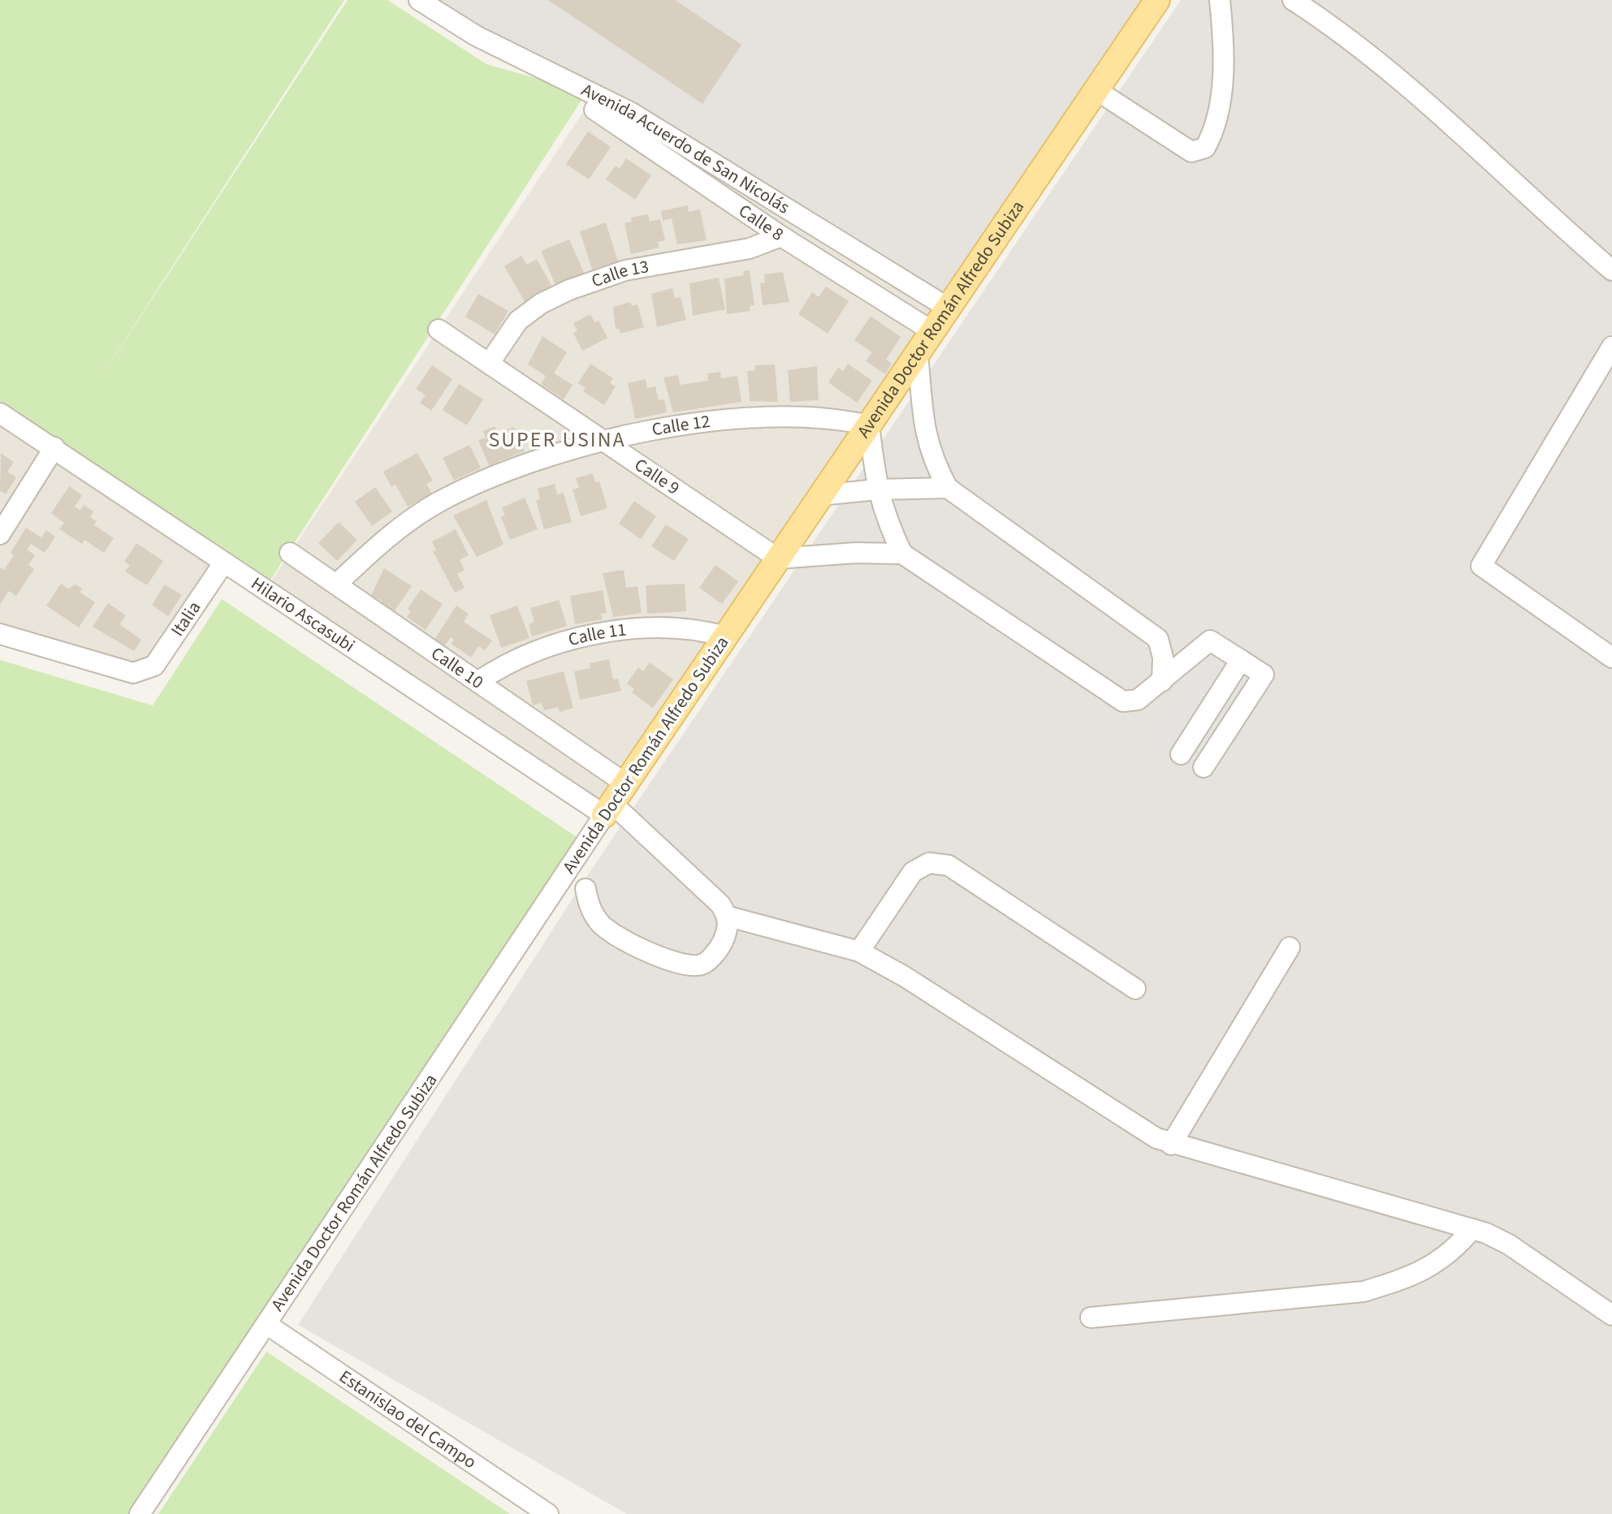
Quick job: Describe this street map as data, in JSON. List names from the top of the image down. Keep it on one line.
{"streets":{"main road":["Avenida Doctor Román Alfredo Subiza"],"street":["Avenida Acuerdo de San Nicolás","Calle 8","Calle 13","Calle 12","Calle 9","Hilario Ascasubi","Italia","Calle 11","Calle 10","Estanislao del Campo"]},"crossings":[["Avenida Acuerdo de San Nicolás","Avenida Doctor Román Alfredo Subiza"],["Calle 8","Calle 13"],["Calle 8","Avenida Doctor Román Alfredo Subiza"],["Calle 13","Calle 9"],["Avenida Doctor Román Alfredo Subiza","Calle 12"],["Avenida Doctor Román Alfredo Subiza","Calle 9"],["Avenida Doctor Román Alfredo Subiza","Hilario Ascasubi"],["Avenida Doctor Román Alfredo Subiza","Calle 11"],["Avenida Doctor Román Alfredo Subiza","Calle 10"],["Avenida Doctor Román Alfredo Subiza","Estanislao del Campo"],["Calle 12","Calle 9"],["Calle 12","Calle 10"],["Hilario Ascasubi","Italia"],["Hilario Ascasubi","Calle 10"],["Calle 11","Calle 10"]],"districts":["SUPER USINA"]}
